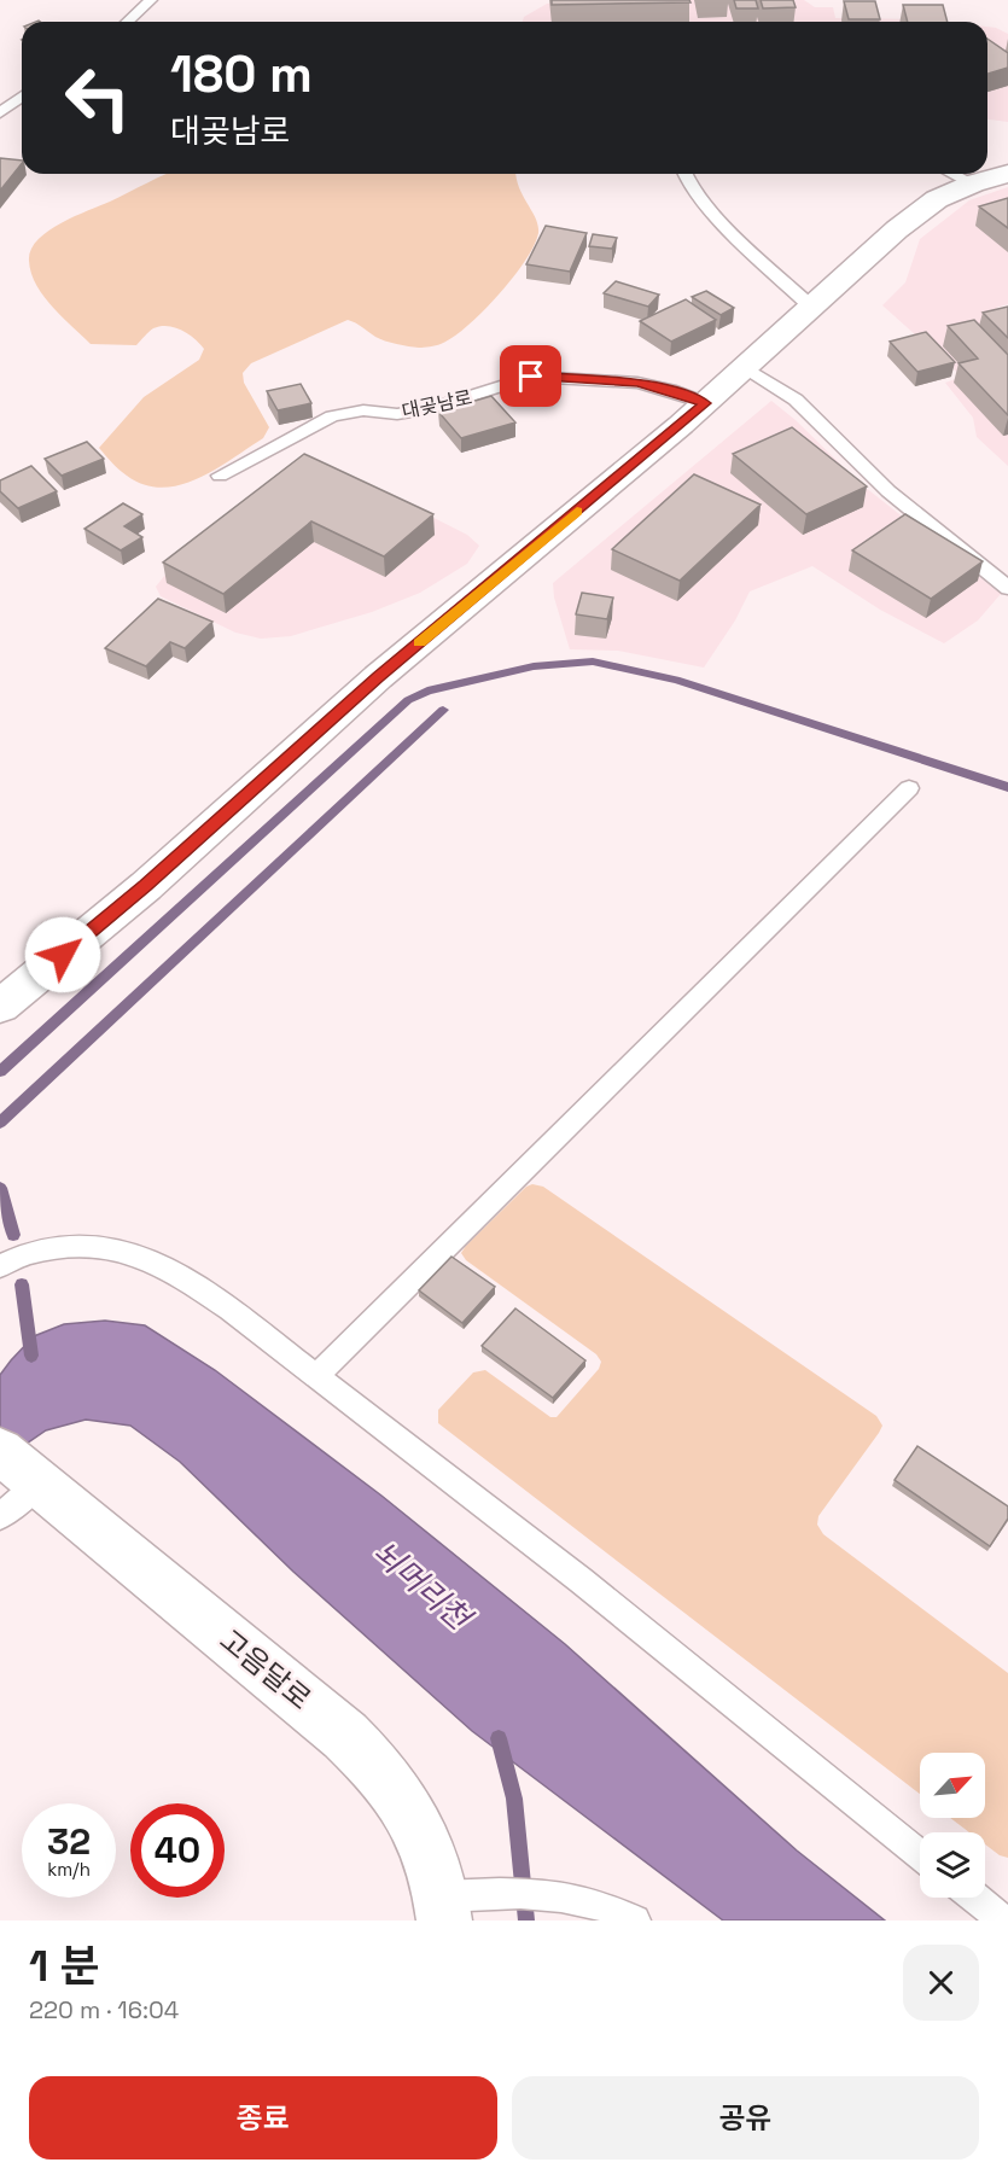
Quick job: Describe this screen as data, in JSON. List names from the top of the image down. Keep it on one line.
{"streets":{"street":["고음달로"],"lane":["대곶남로"]},"water":["뇌머리천"],"north":"top right","page":{"turn":["180 m","대곶남로"],"speed":"32 km/h","limit":"40","heading":["1 분","220 m · 16:04"],"buttons":["종료","공유"]}}
